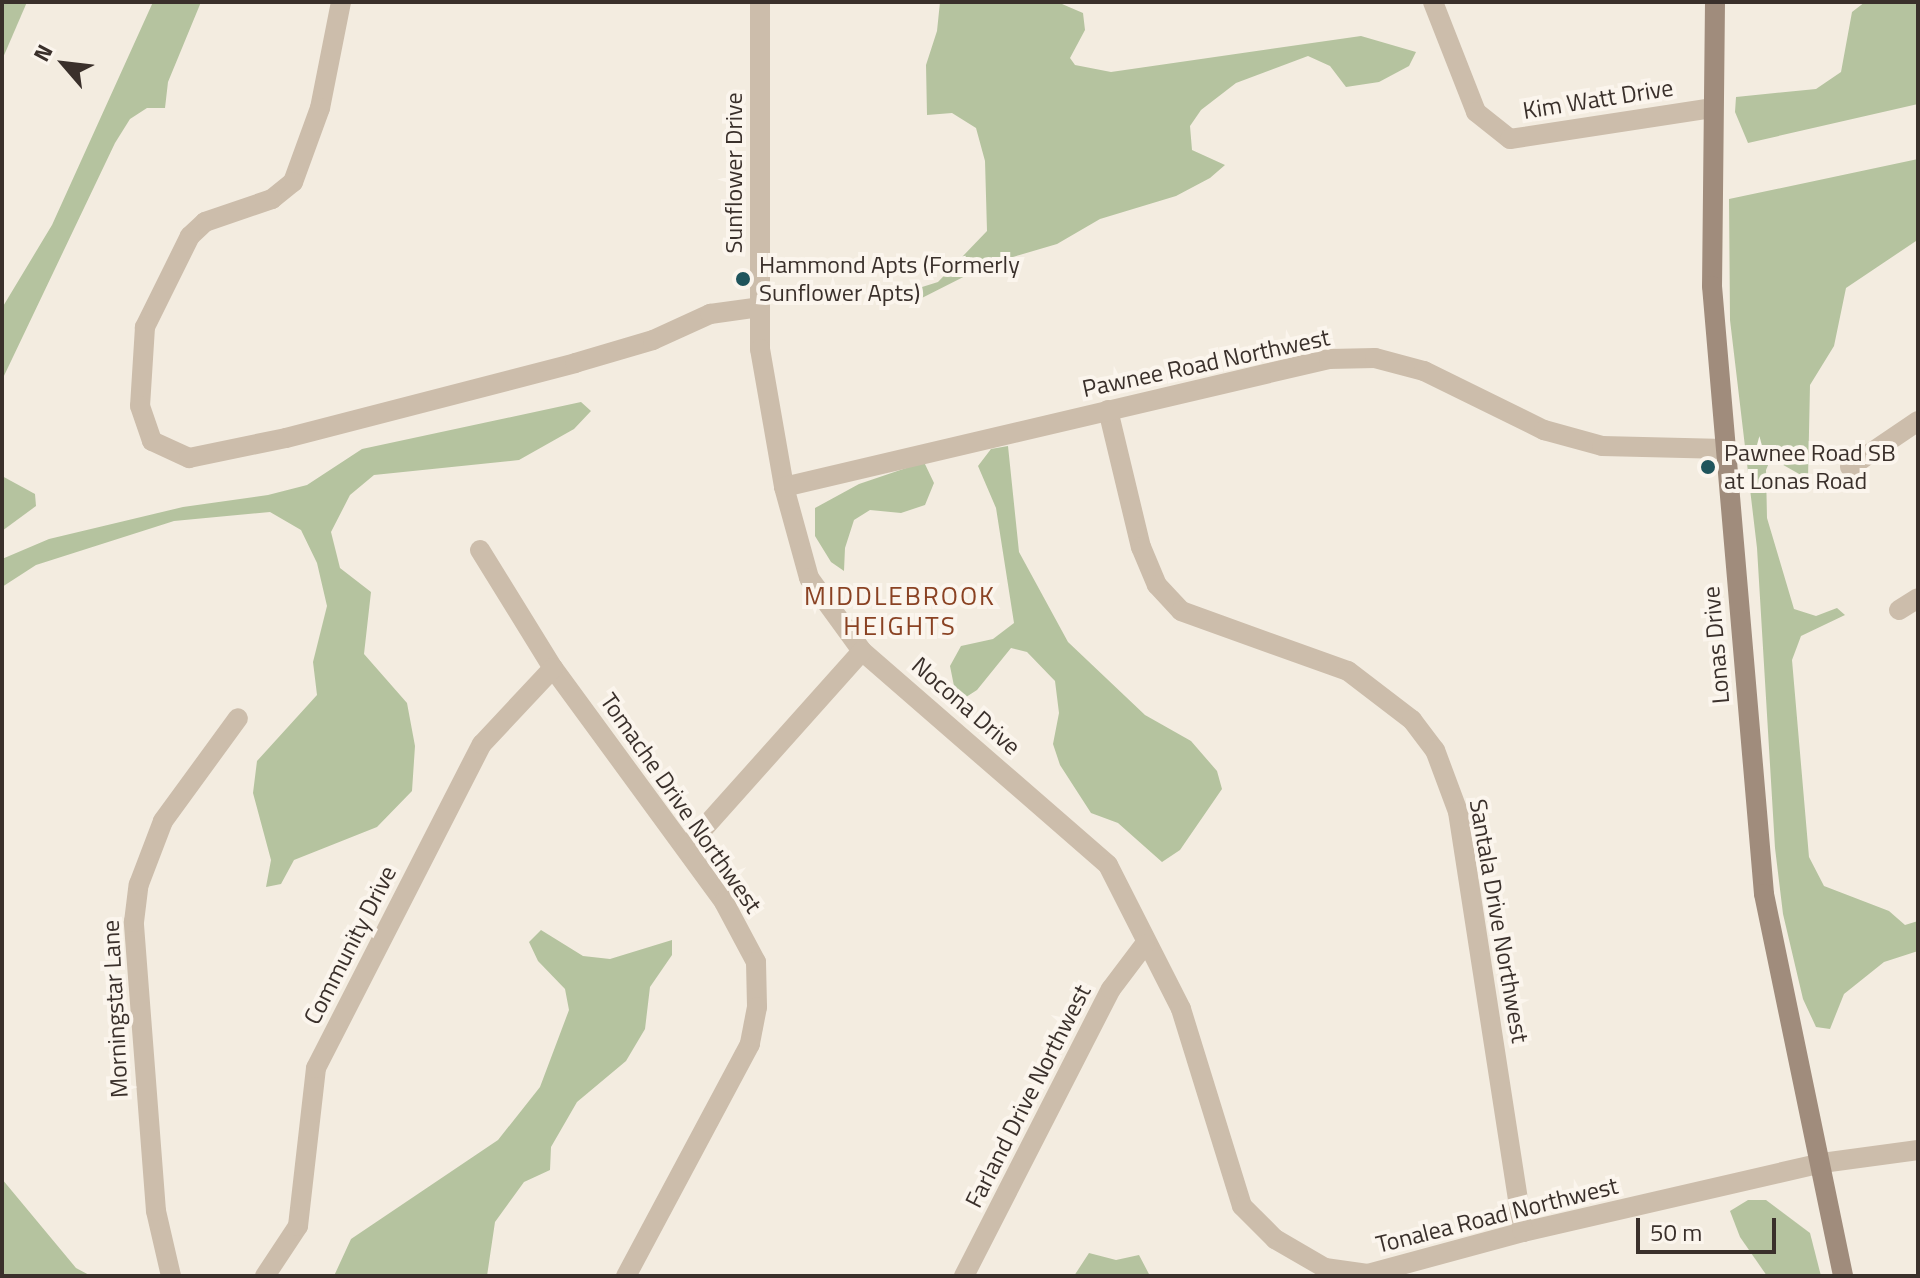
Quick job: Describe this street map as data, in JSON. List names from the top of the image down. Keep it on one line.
{"streets":{"street":["Kim Watt Drive","Sunflower Drive","Pawnee Road Northwest","Lonas Drive","Nocona Drive","Tomache Drive Northwest","Santala Drive Northwest","Community Drive","Morningstar Lane","Farland Drive Northwest","Tonalea Road Northwest"]},"crossings":[["Kim Watt Drive","Lonas Drive"],["Sunflower Drive","Pawnee Road Northwest"],["Sunflower Drive","Nocona Drive"],["Pawnee Road Northwest","Lonas Drive"],["Pawnee Road Northwest","Nocona Drive"],["Pawnee Road Northwest","Santala Drive Northwest"],["Lonas Drive","Tonalea Road Northwest"],["Nocona Drive","Farland Drive Northwest"],["Nocona Drive","Tonalea Road Northwest"],["Tomache Drive Northwest","Community Drive"],["Santala Drive Northwest","Tonalea Road Northwest"],["Farland Drive Northwest","Tonalea Road Northwest"]],"districts":["MIDDLEBROOK HEIGHTS"],"places":["Hammond Apts (Formerly Sunflower Apts)","Pawnee Road SB at Lonas Road"],"scale_bar":"50 m","north":"top left"}
